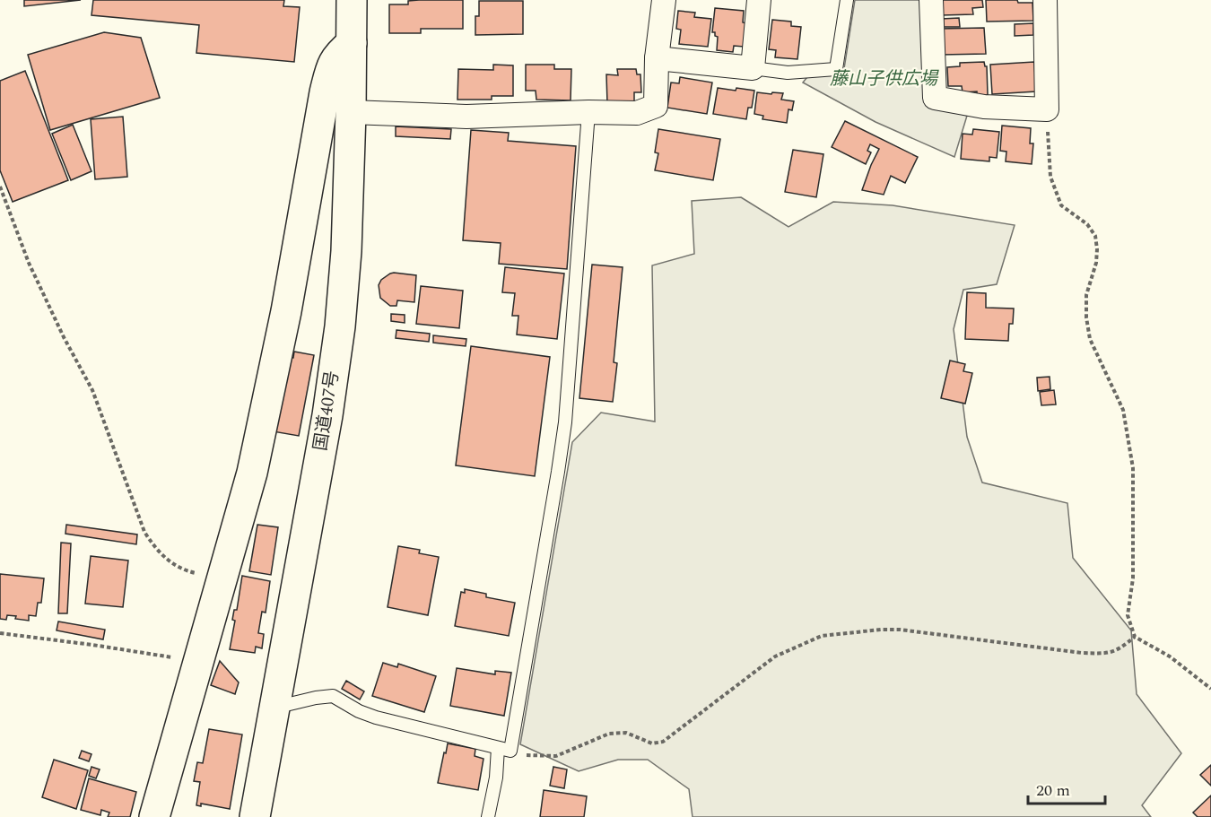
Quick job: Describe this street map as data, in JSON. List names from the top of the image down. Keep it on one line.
{"streets":{"main road":["国道407号"]},"parks":["藤山子供広場"],"scale_bar":"20 m"}
